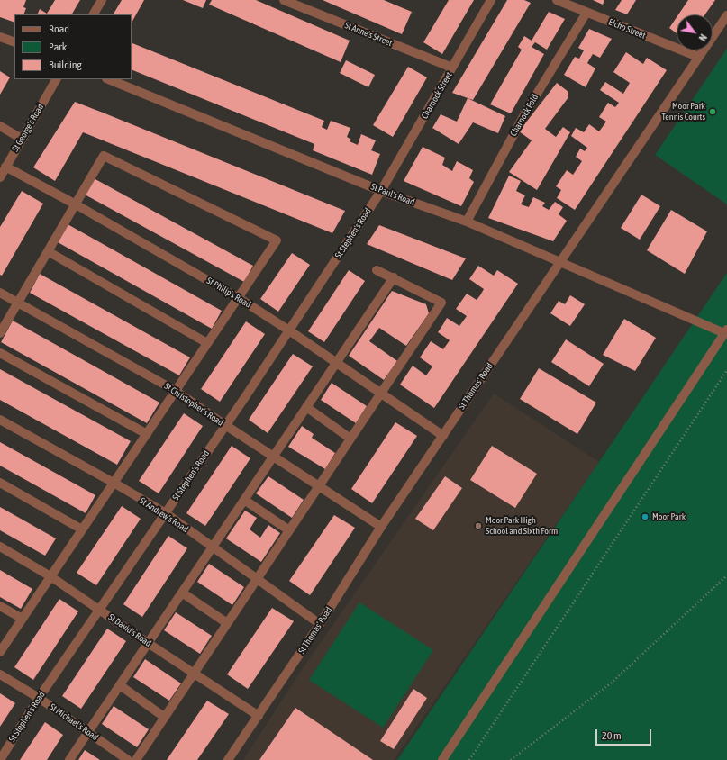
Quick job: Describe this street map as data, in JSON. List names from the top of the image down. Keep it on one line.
{"streets":{"street":["Elcho Street","St Anne's Street","Charnock Street","Charnock Fold","St George's Road","St Paul's Road","St Stephen's Road","St Philip's Road","St Thomas' Road","St Christopher's Road","St Andrew's Road","St David's Road","St Michael's Road"]},"crossings":[["Elcho Street","Charnock Fold"],["Elcho Street","St Thomas' Road"],["St Anne's Street","Charnock Street"],["Charnock Street","St Paul's Road"],["Charnock Street","St Stephen's Road"],["Charnock Fold","St Paul's Road"],["St George's Road","St Philip's Road"],["St Paul's Road","St Stephen's Road"],["St Paul's Road","St Thomas' Road"],["St Stephen's Road","St Philip's Road"],["St Stephen's Road","St Christopher's Road"],["St Stephen's Road","St Andrew's Road"],["St Stephen's Road","St David's Road"],["St Stephen's Road","St Michael's Road"],["St Philip's Road","St Thomas' Road"],["St Thomas' Road","St Christopher's Road"],["St Thomas' Road","St Andrew's Road"],["St Thomas' Road","St David's Road"]],"places":["Moor Park Tennis Courts","Moor Park","Moor Park High School and Sixth Form"],"legend":["Road","Park","Building"],"scale_bar":"20 m","north":"bottom right"}
